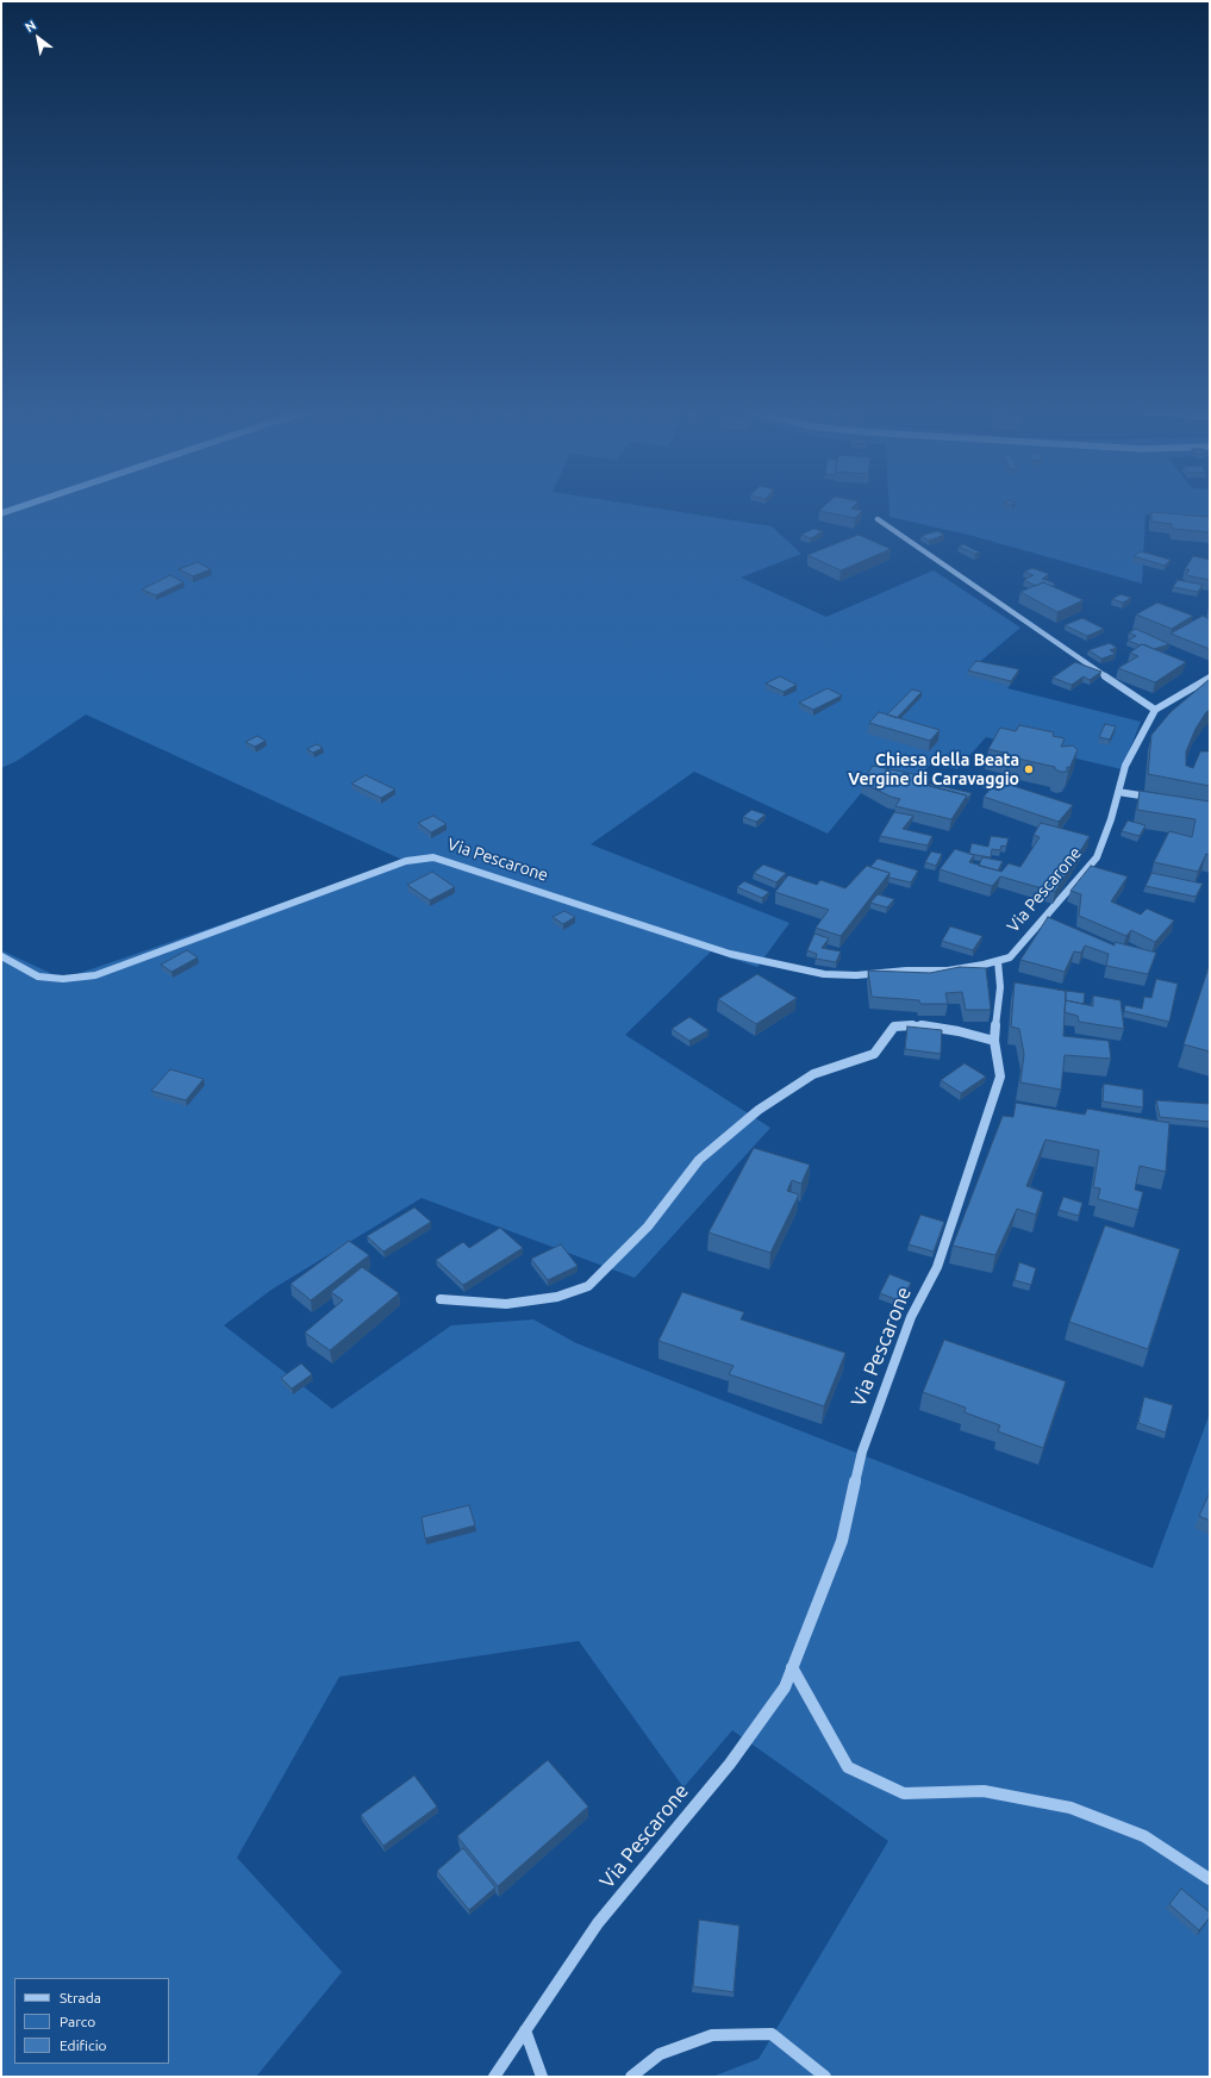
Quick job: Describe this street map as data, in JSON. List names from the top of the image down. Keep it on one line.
{"streets":{"street":["Via Pescarone"]},"places":["Chiesa della Beata Vergine di Caravaggio"],"legend":["Strada","Parco","Edificio"],"north":"top left"}
